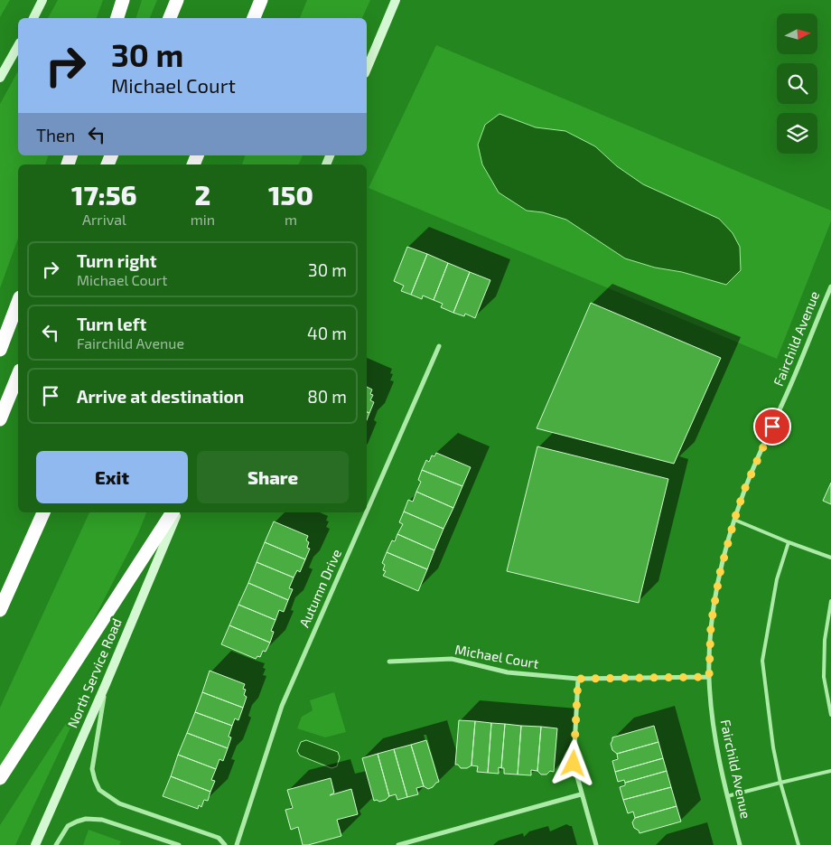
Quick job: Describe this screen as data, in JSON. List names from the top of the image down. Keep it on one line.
{"streets":{"main road":["North Service Road"],"street":["Fairchild Avenue","Autumn Drive","Michael Court"]},"crossings":[["Fairchild Avenue","Michael Court"]],"north":"right","page":{"turn":["30 m","Michael Court"],"then":"Then","eta":["17:56","Arrival","2","min","150","m"],"list":[{"name":"Turn right","note":"Michael Court","value":"30 m"},{"name":"Turn left","note":"Fairchild Avenue","value":"40 m"},{"name":"Arrive at destination","value":"80 m"}],"buttons":["Exit","Share"]}}
